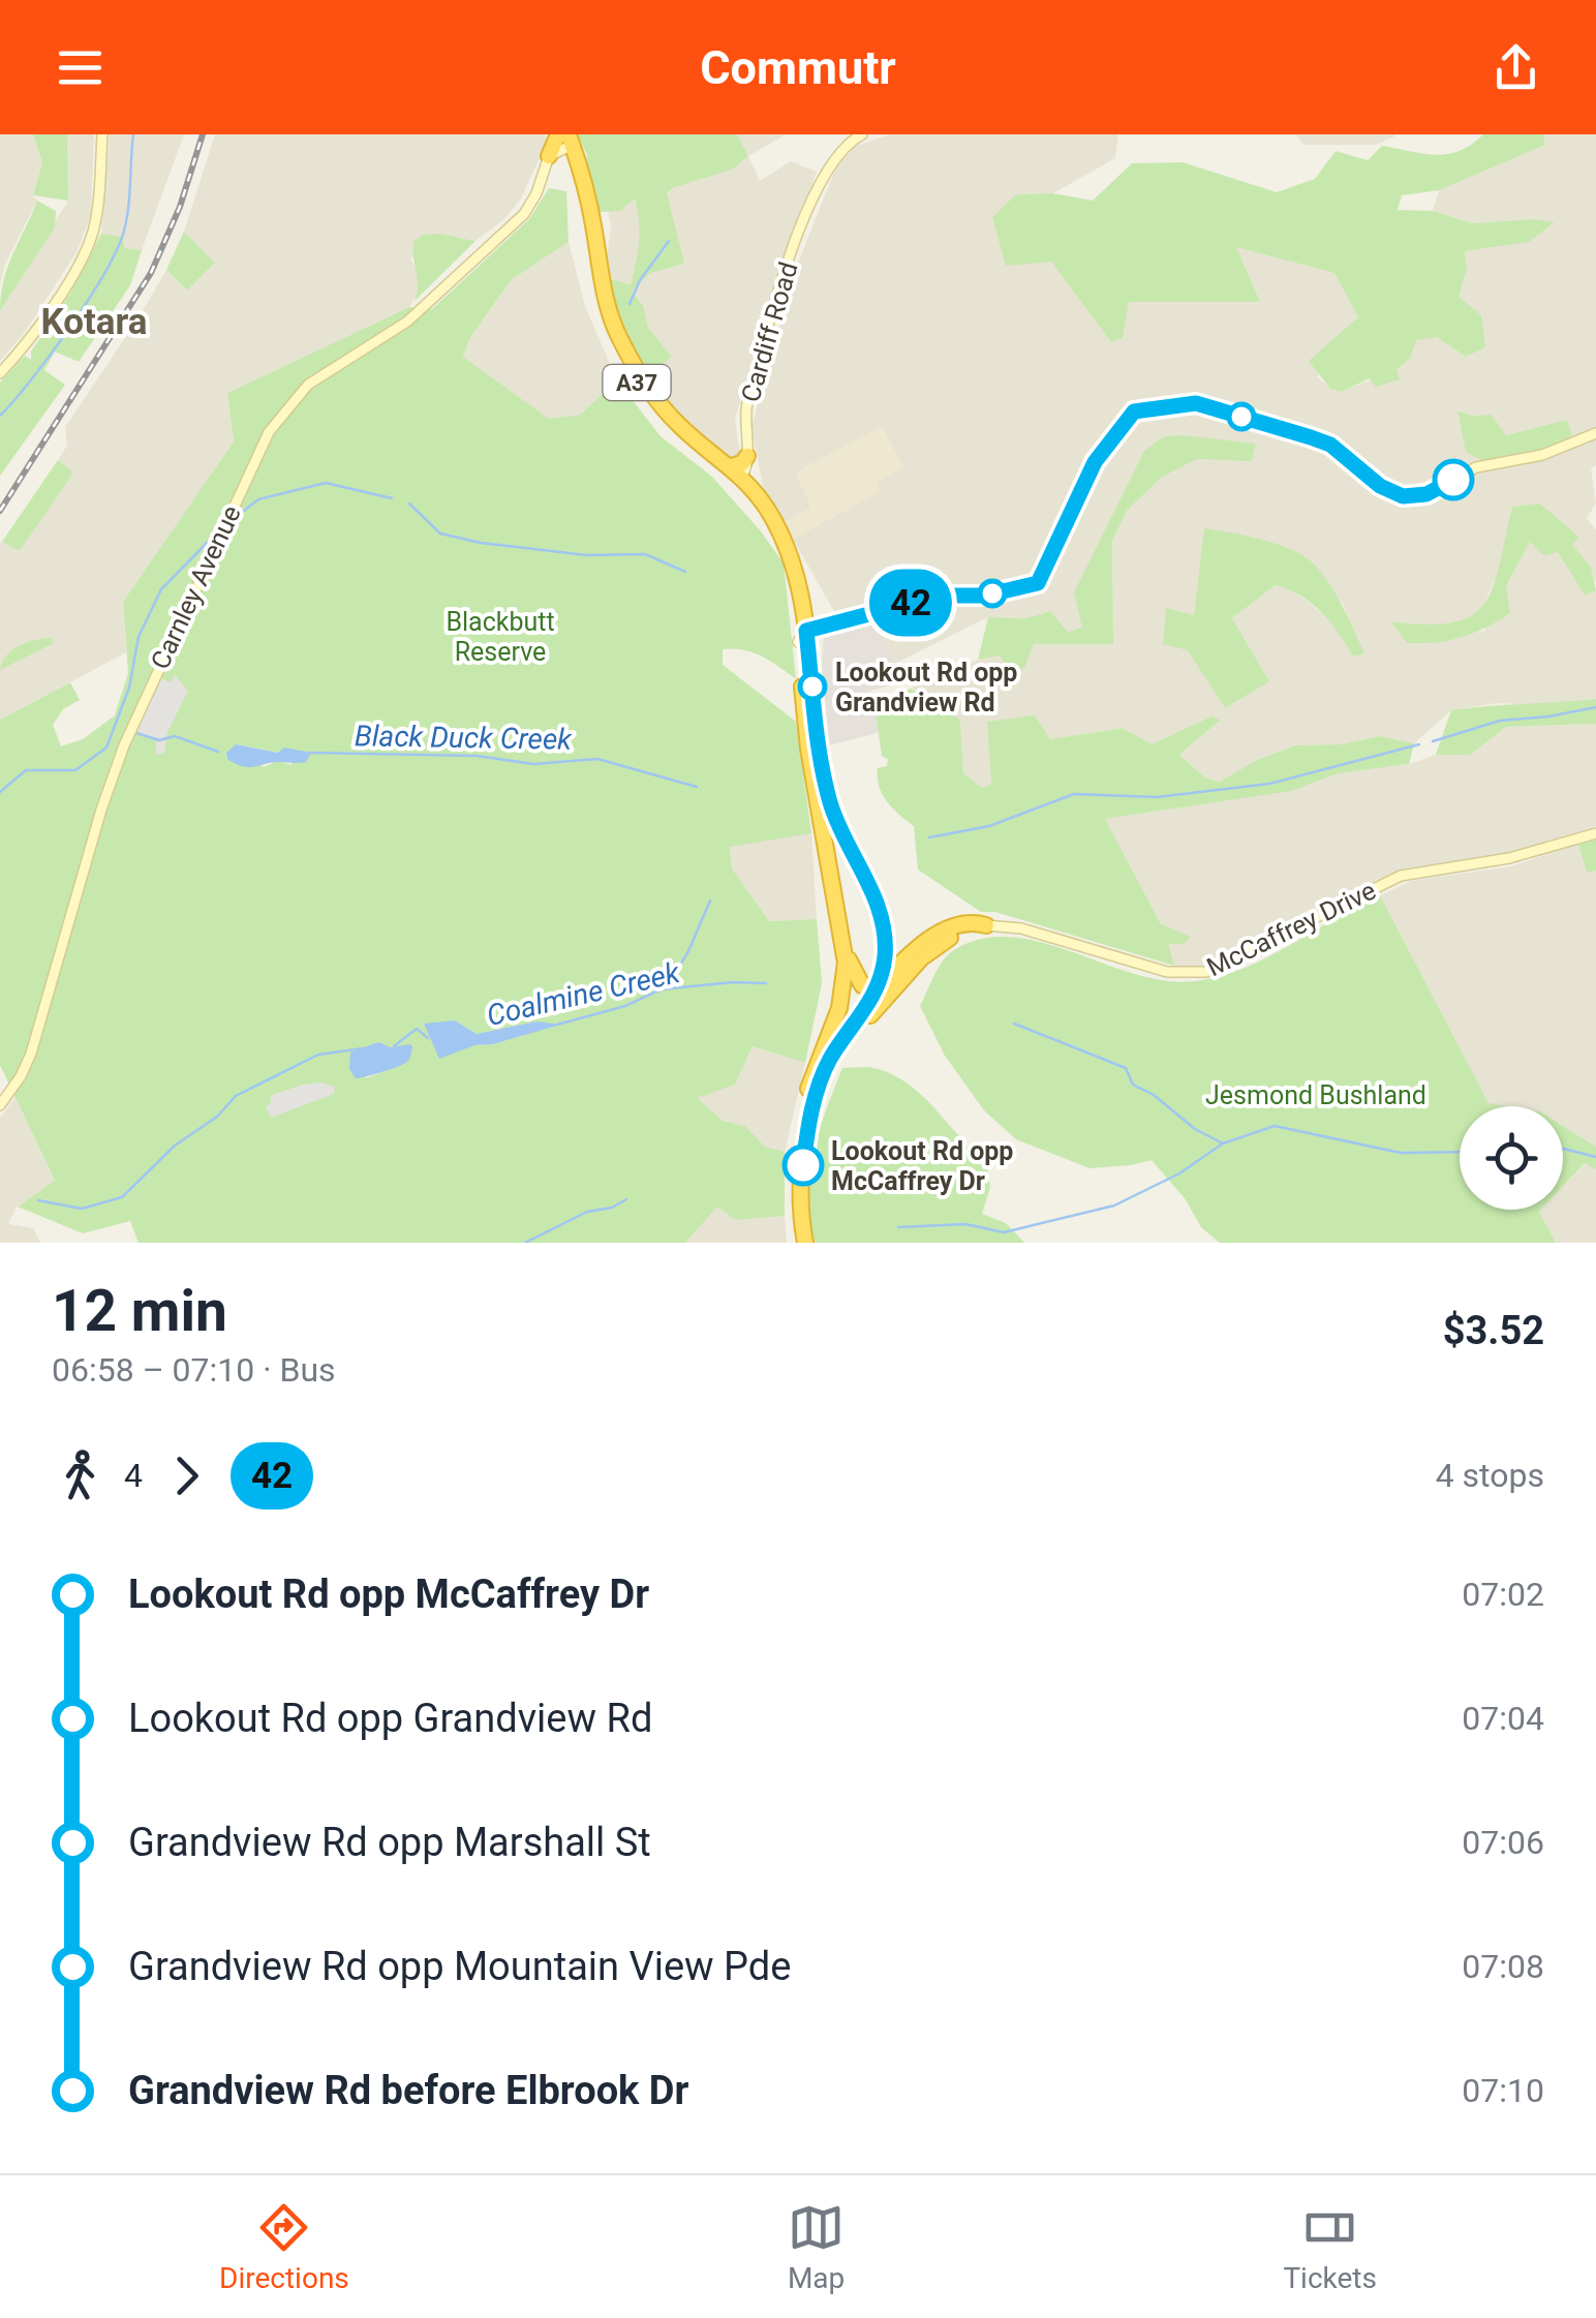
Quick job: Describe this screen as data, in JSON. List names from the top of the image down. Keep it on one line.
{"streets":{"highway":["A37"],"main road":["Cardiff Road","Carnley Avenue","McCaffrey Drive"]},"crossings":[["Cardiff Road","A37"],["A37","Carnley Avenue"]],"districts":["Kotara"],"water":["Black Duck Creek","Coalmine Creek"],"parks":["Blackbutt Reserve","Jesmond Bushland"],"places":["Lookout Rd opp Grandview Rd","Lookout Rd opp McCaffrey Dr"],"lines":["bus line 42"],"page":{"header":"Commutr","on_map":"42","heading":["12 min","06:58 – 07:10 · Bus","$3.52"],"legs":["4","42","4 stops"],"list":[{"name":"Lookout Rd opp McCaffrey Dr","value":"07:02"},{"name":"Lookout Rd opp Grandview Rd","value":"07:04"},{"name":"Grandview Rd opp Marshall St","value":"07:06"},{"name":"Grandview Rd opp Mountain View Pde","value":"07:08"},{"name":"Grandview Rd before Elbrook Dr","value":"07:10"}],"tabs":["Directions","Map","Tickets"]}}
